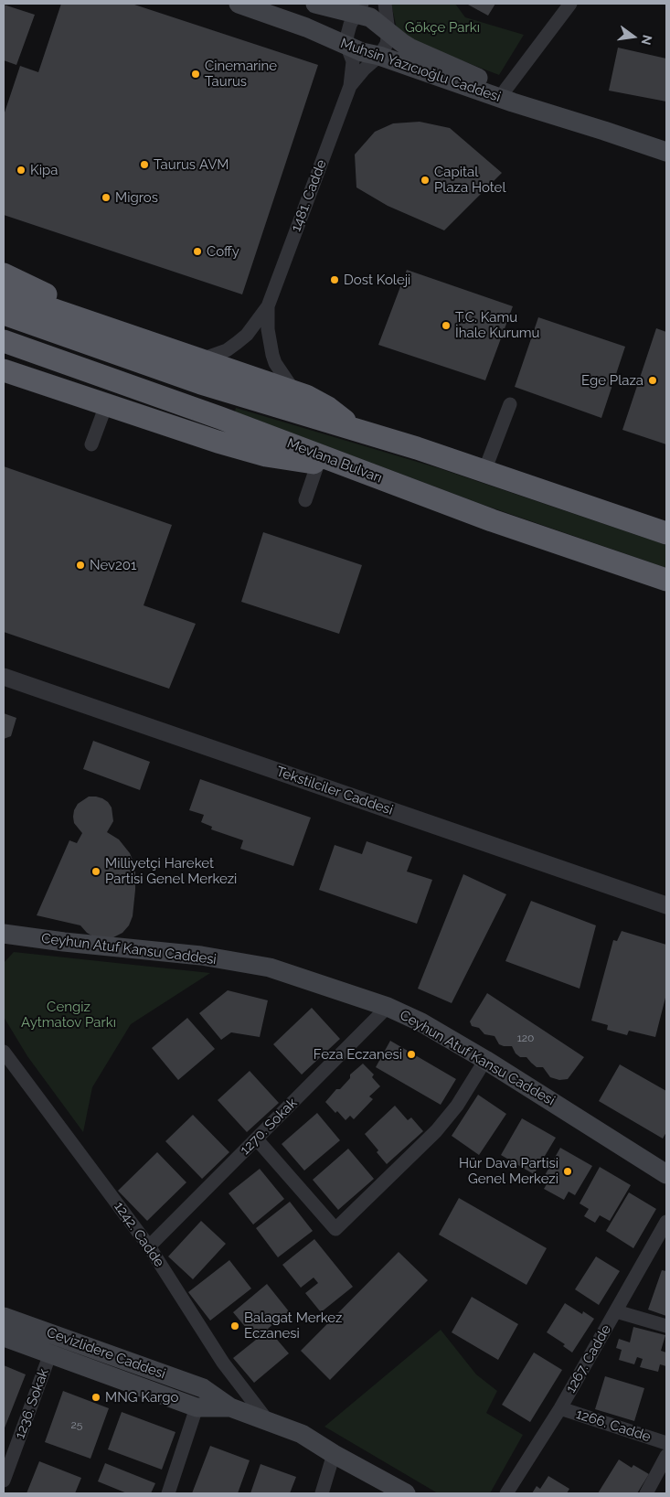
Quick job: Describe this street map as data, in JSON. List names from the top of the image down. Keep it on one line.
{"streets":{"highway":["Mevlana Bulvarı"],"main road":["Muhsin Yazıcıoğlu Caddesi","Ceyhun Atuf Kansu Caddesi","Cevizlidere Caddesi"],"street":["1481. Cadde","Tekstilciler Caddesi","1270. Sokak","1242. Cadde","1267. Cadde","1236. Sokak","1266. Cadde"]},"crossings":[["Muhsin Yazıcıoğlu Caddesi","1481. Cadde"],["Ceyhun Atuf Kansu Caddesi","1270. Sokak"],["1270. Sokak","1242. Cadde"],["1242. Cadde","Cevizlidere Caddesi"],["Cevizlidere Caddesi","1236. Sokak"],["1267. Cadde","1266. Cadde"]],"parks":["Gökçe Parkı","Cengiz Aytmatov Parkı"],"places":["Cinemarine Taurus","Taurus AVM","Kipa","Capital Plaza Hotel","Migros","Coffy","Dost Koleji","T.C. Kamu İhale Kurumu","Ege Plaza","Nev201","Milliyetçi Hareket Partisi Genel Merkezi","Feza Eczanesi","Hür Dava Partisi Genel Merkezi","Balagat Merkez Eczanesi","MNG Kargo"],"house_numbers":["120","25"],"north":"right"}
